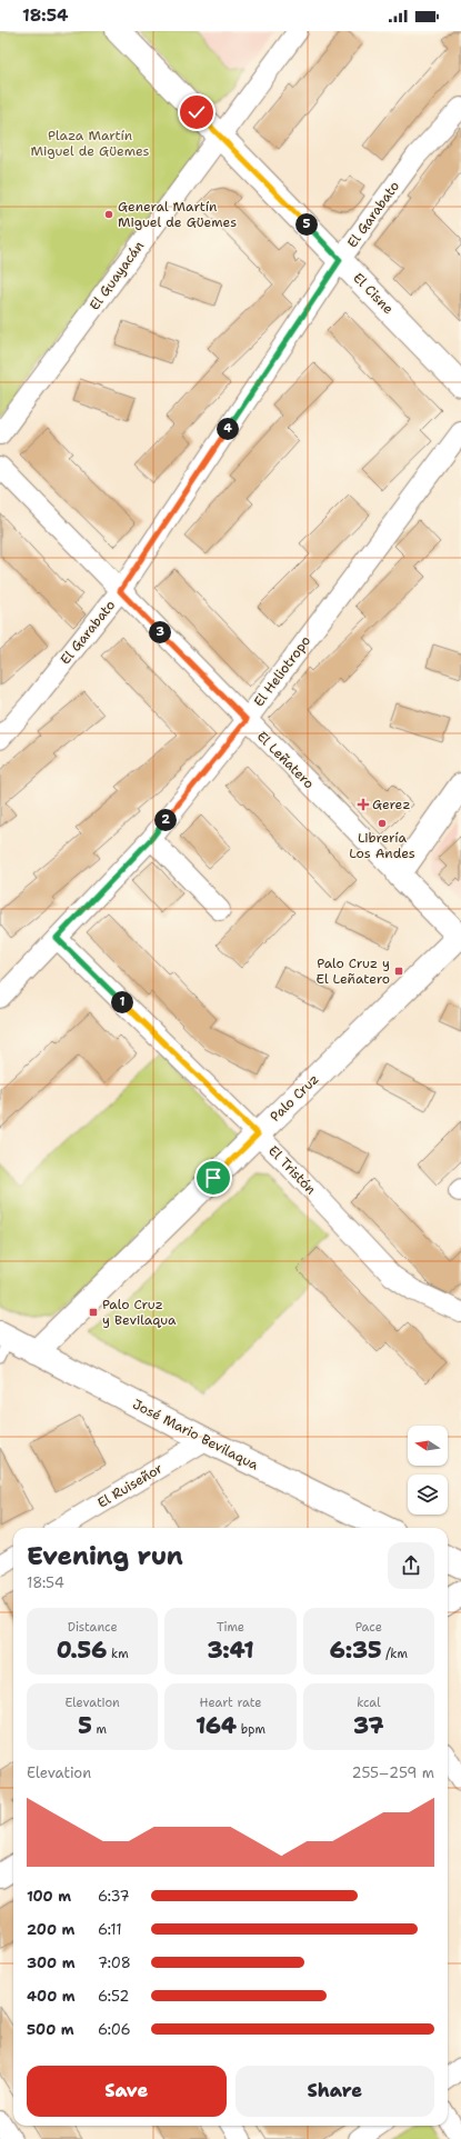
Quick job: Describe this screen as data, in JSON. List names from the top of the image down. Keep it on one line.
{"streets":{"street":["El Garabato","El Guayacán","El Cisne","El Heliotropo","El Leñatero","Palo Cruz","El Tristón","José Mario Bevilaqua","El Ruiseñor"]},"crossings":[["El Garabato","El Cisne"],["El Garabato","El Leñatero"],["El Guayacán","El Cisne"],["El Heliotropo","El Leñatero"],["El Heliotropo","El Tristón"],["El Leñatero","Palo Cruz"],["Palo Cruz","El Tristón"],["Palo Cruz","José Mario Bevilaqua"],["José Mario Bevilaqua","El Ruiseñor"]],"parks":["Plaza Martín Miguel de Güemes"],"places":{"other":["General Martín Miguel de Güemes","Librería Los Andes"],"health":["Gerez"],"transit":["Palo Cruz y El Leñatero","Palo Cruz y Bevilaqua"]},"north":"left","page":{"status":"18:54","pins":["5","4","3","2","1"],"heading":["Evening run","18:54"],"stats":[["Distance","0.56 km"],["Time","3:41"],["Pace","6:35 /km"],["Elevation","5 m"],["Heart rate","164 bpm"],["kcal","37"]],"chart":["Elevation","255–259 m"],"list":[{"name":"100 m","note":"6:37"},{"name":"200 m","note":"6:11"},{"name":"300 m","note":"7:08"},{"name":"400 m","note":"6:52"},{"name":"500 m","note":"6:06"}],"buttons":["Save","Share"]}}
